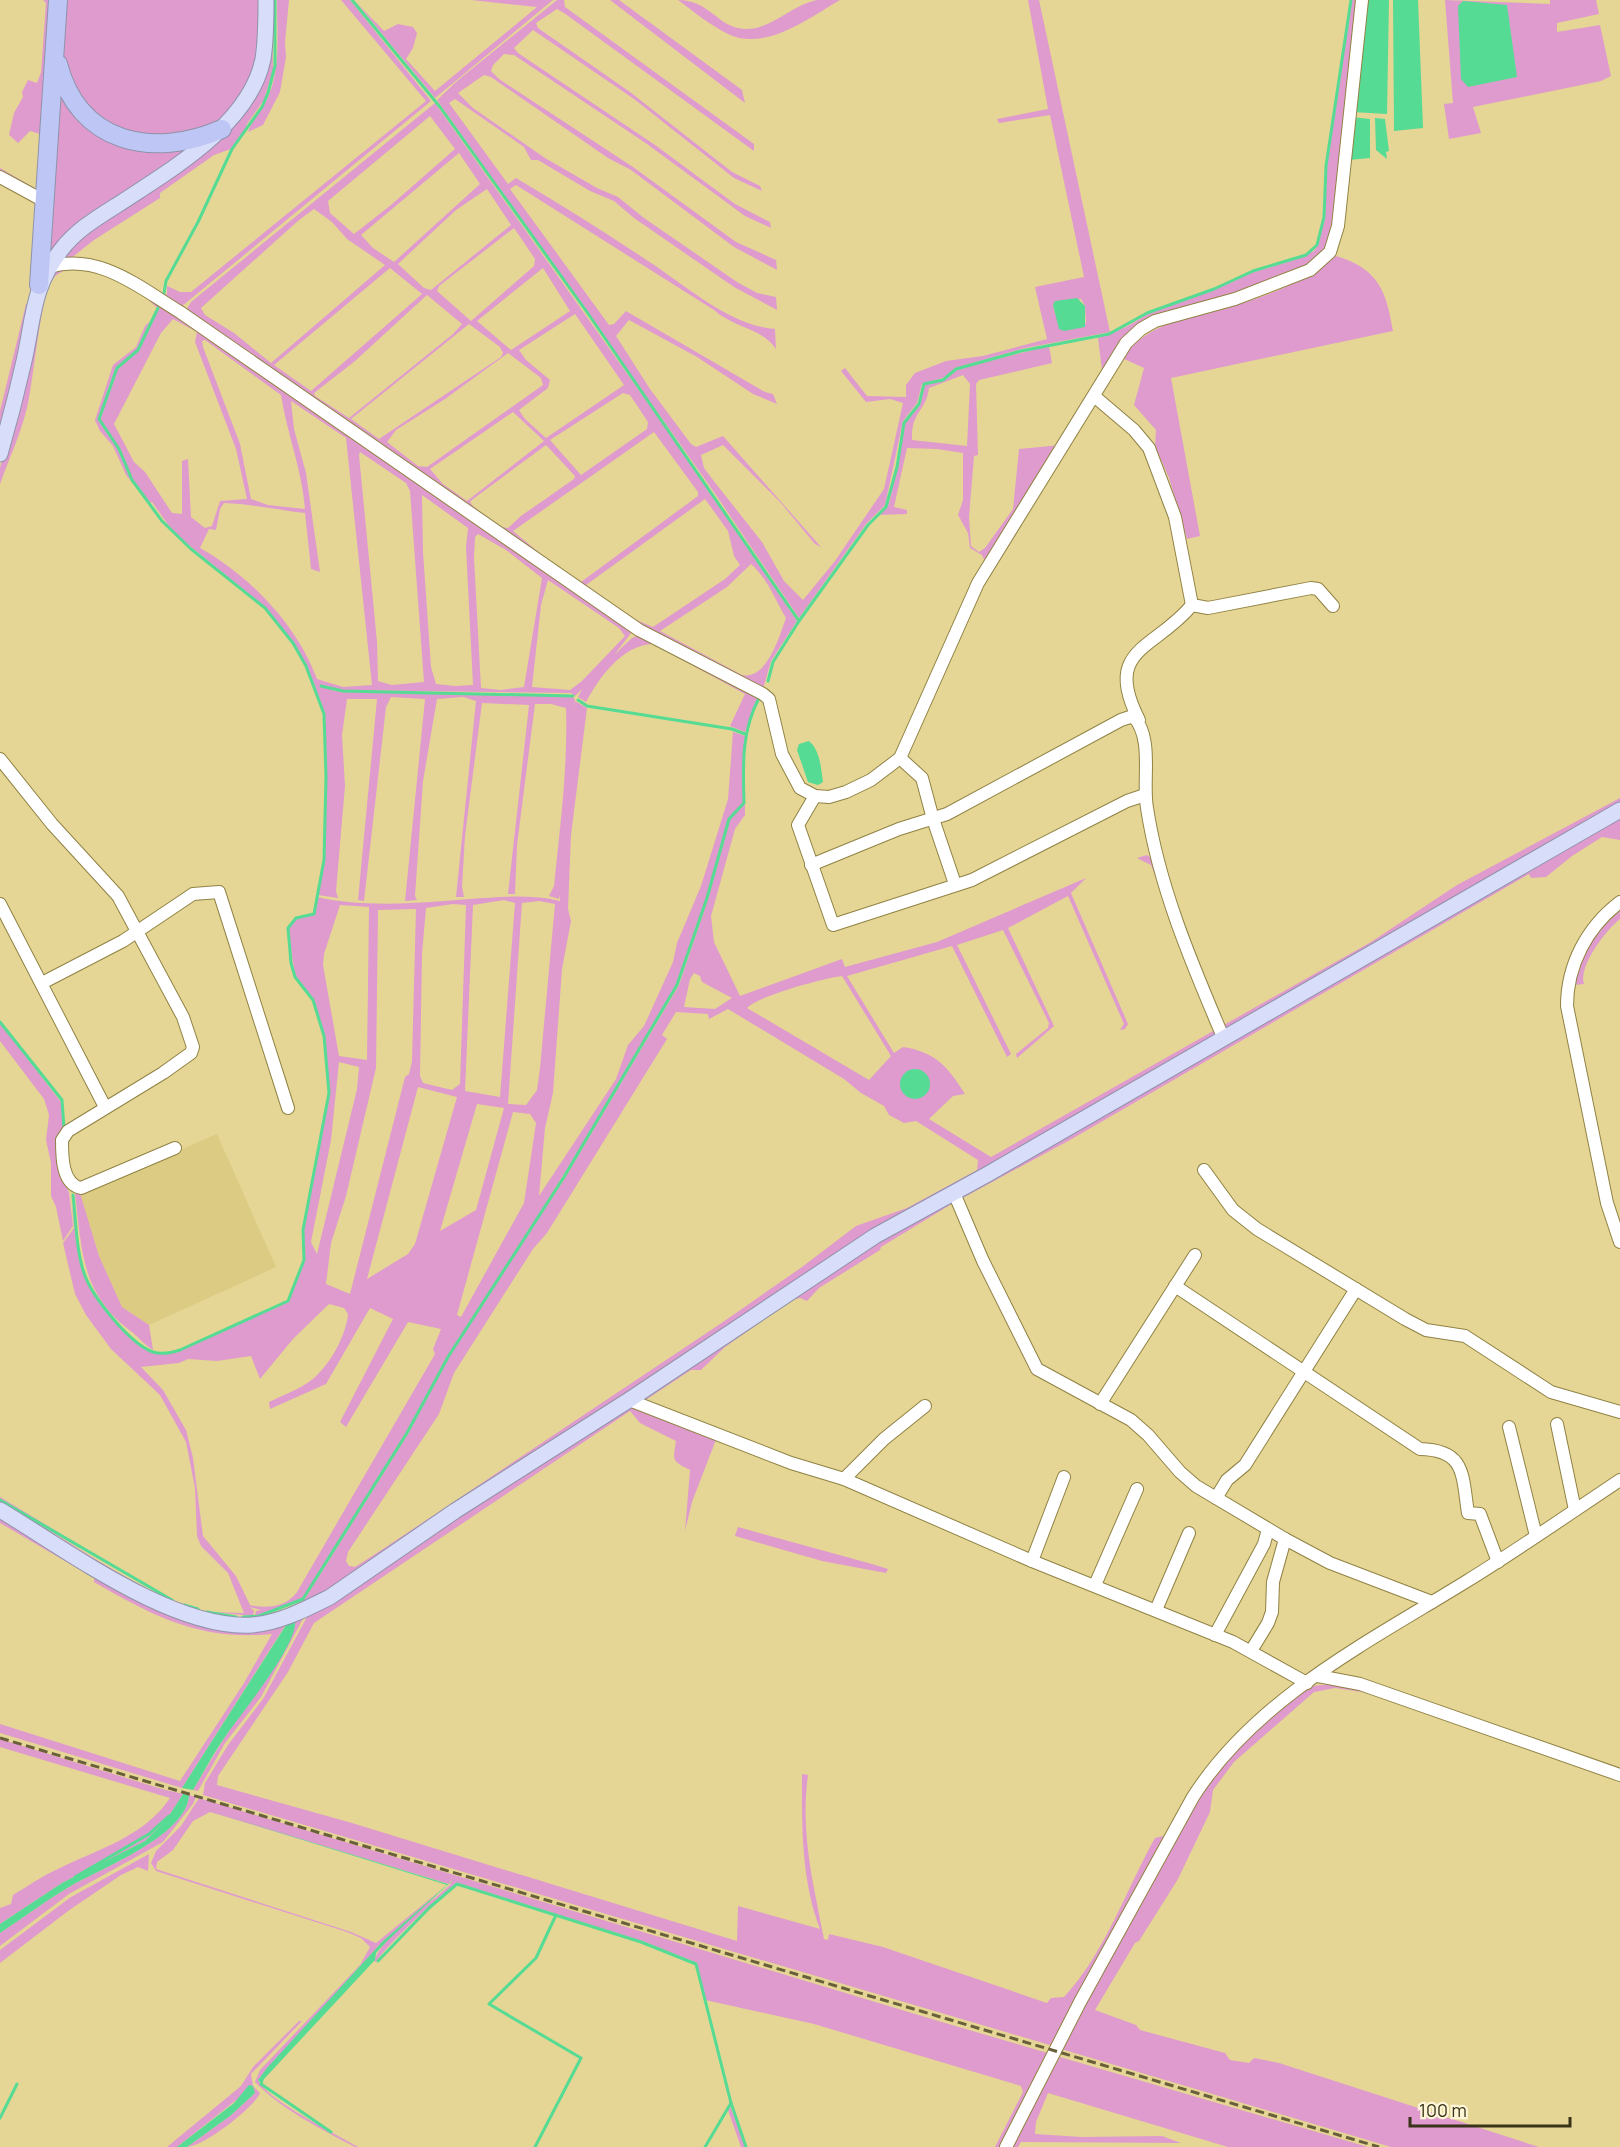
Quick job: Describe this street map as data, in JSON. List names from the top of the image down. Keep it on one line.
{"scale_bar":"100 m"}
